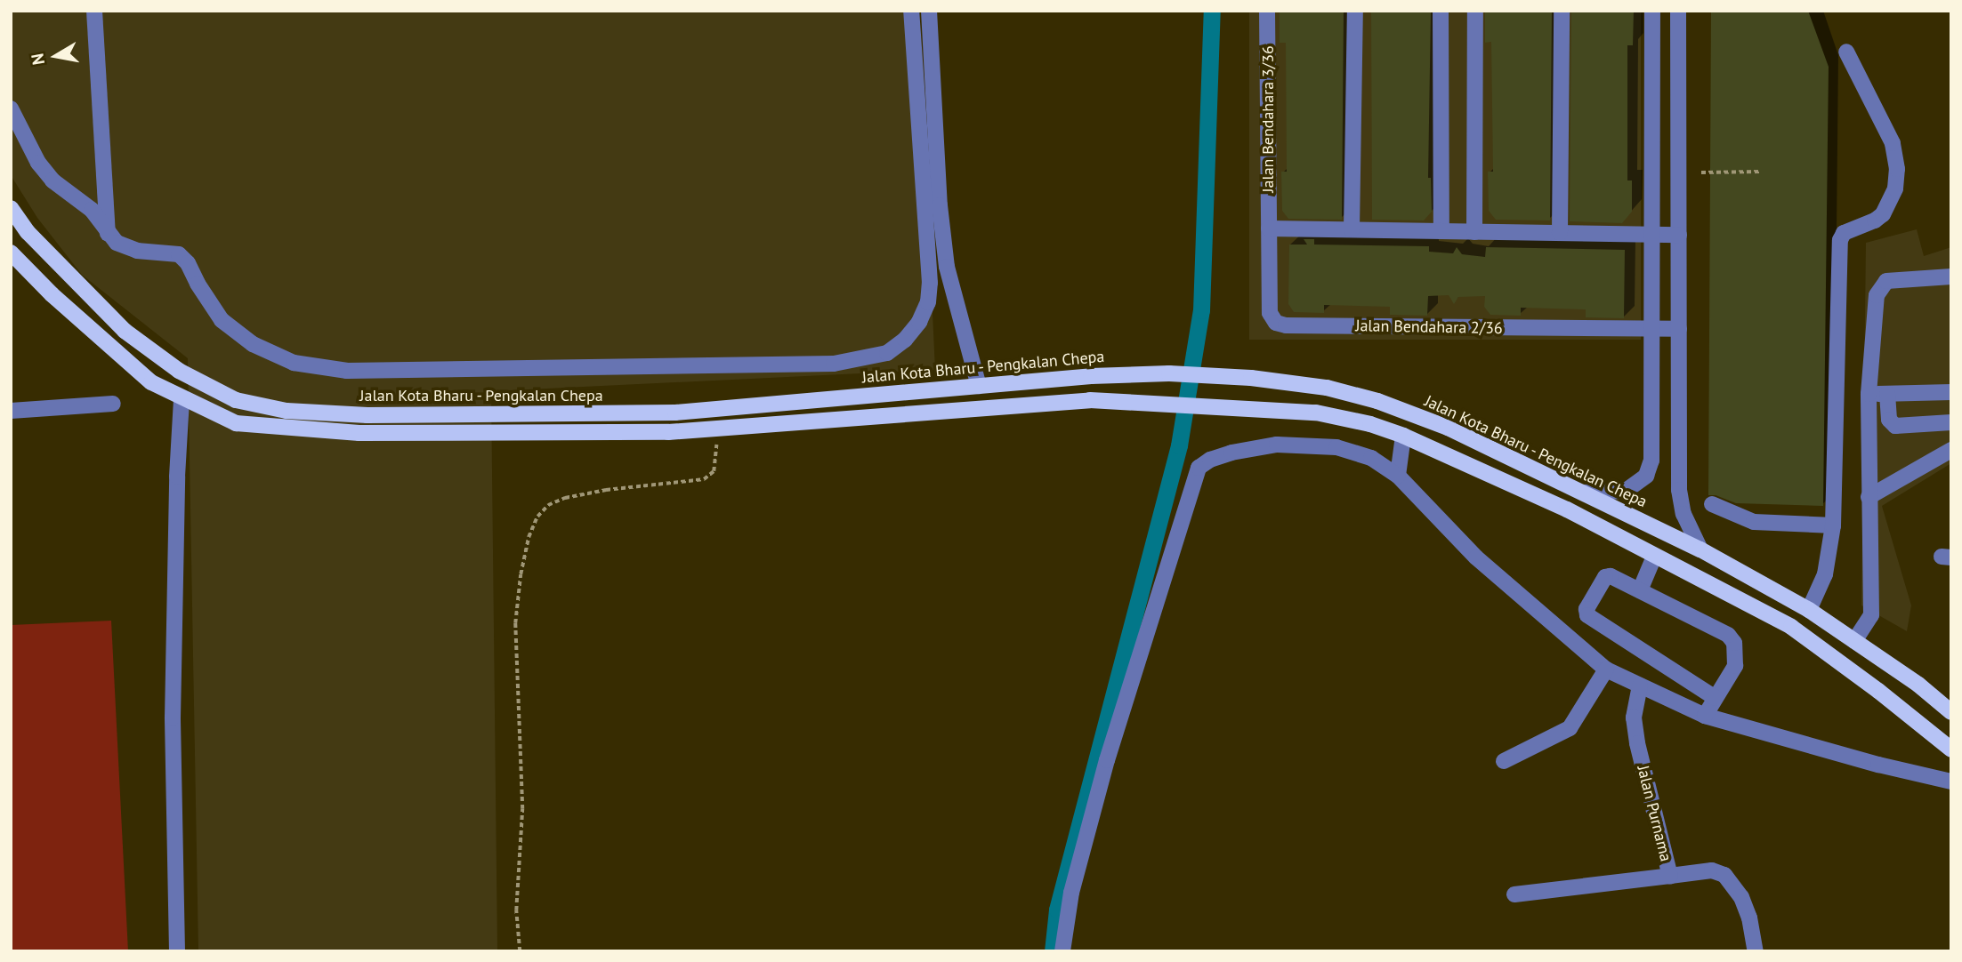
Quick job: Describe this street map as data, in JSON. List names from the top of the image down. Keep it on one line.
{"streets":{"main road":["Jalan Kota Bharu - Pengkalan Chepa"],"street":["Jalan Bendahara 3/36","Jalan Bendahara 2/36","Jalan Purnama"]},"crossings":[["Jalan Bendahara 3/36","Jalan Bendahara 2/36"]],"north":"left"}
